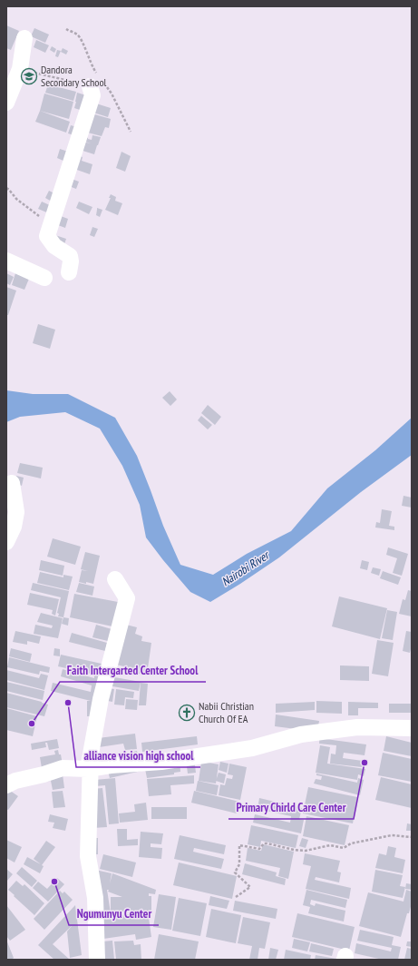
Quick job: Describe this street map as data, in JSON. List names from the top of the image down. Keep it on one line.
{"water":["Nairobi River"],"places":{"school or university":["Dandora Secondary School"],"other":["alliance vision high school","Faith Intergarted Center School","Primary Chirld Care Center","Ngumunyu Center"],"church":["Nabii Christian Church Of EA"]}}
